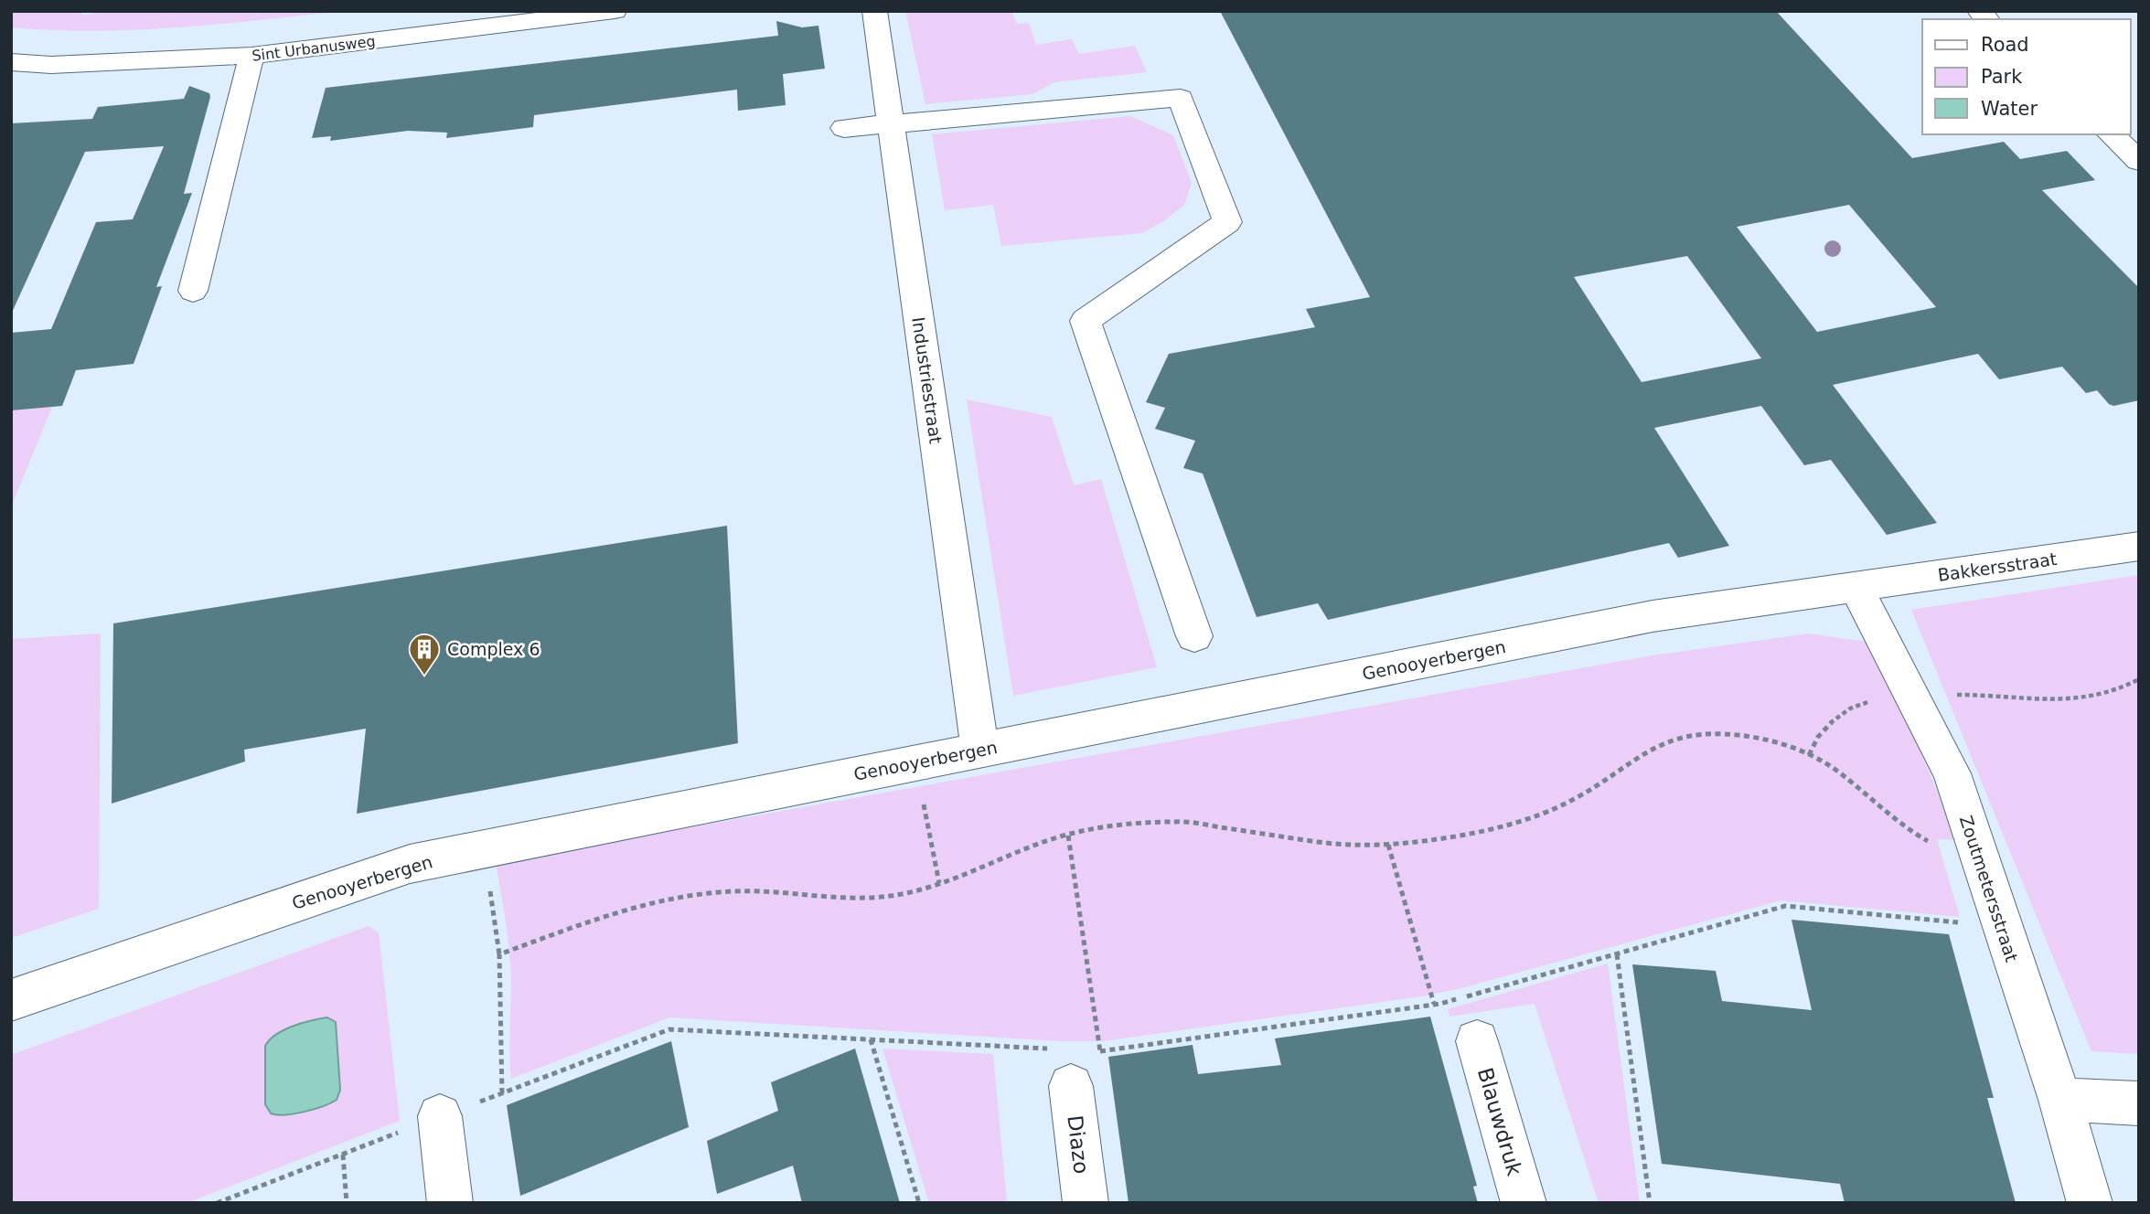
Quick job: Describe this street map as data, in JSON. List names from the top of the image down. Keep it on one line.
{"streets":{"street":["Sint Urbanusweg","Industriestraat","Bakkersstraat","Genooyerbergen","Zoutmetersstraat","Blauwdruk","Diazo"]},"crossings":[["Industriestraat","Genooyerbergen"],["Bakkersstraat","Genooyerbergen"],["Bakkersstraat","Zoutmetersstraat"],["Genooyerbergen","Zoutmetersstraat"]],"places":{"building":["Complex 6"]},"legend":["Road","Park","Water"]}
